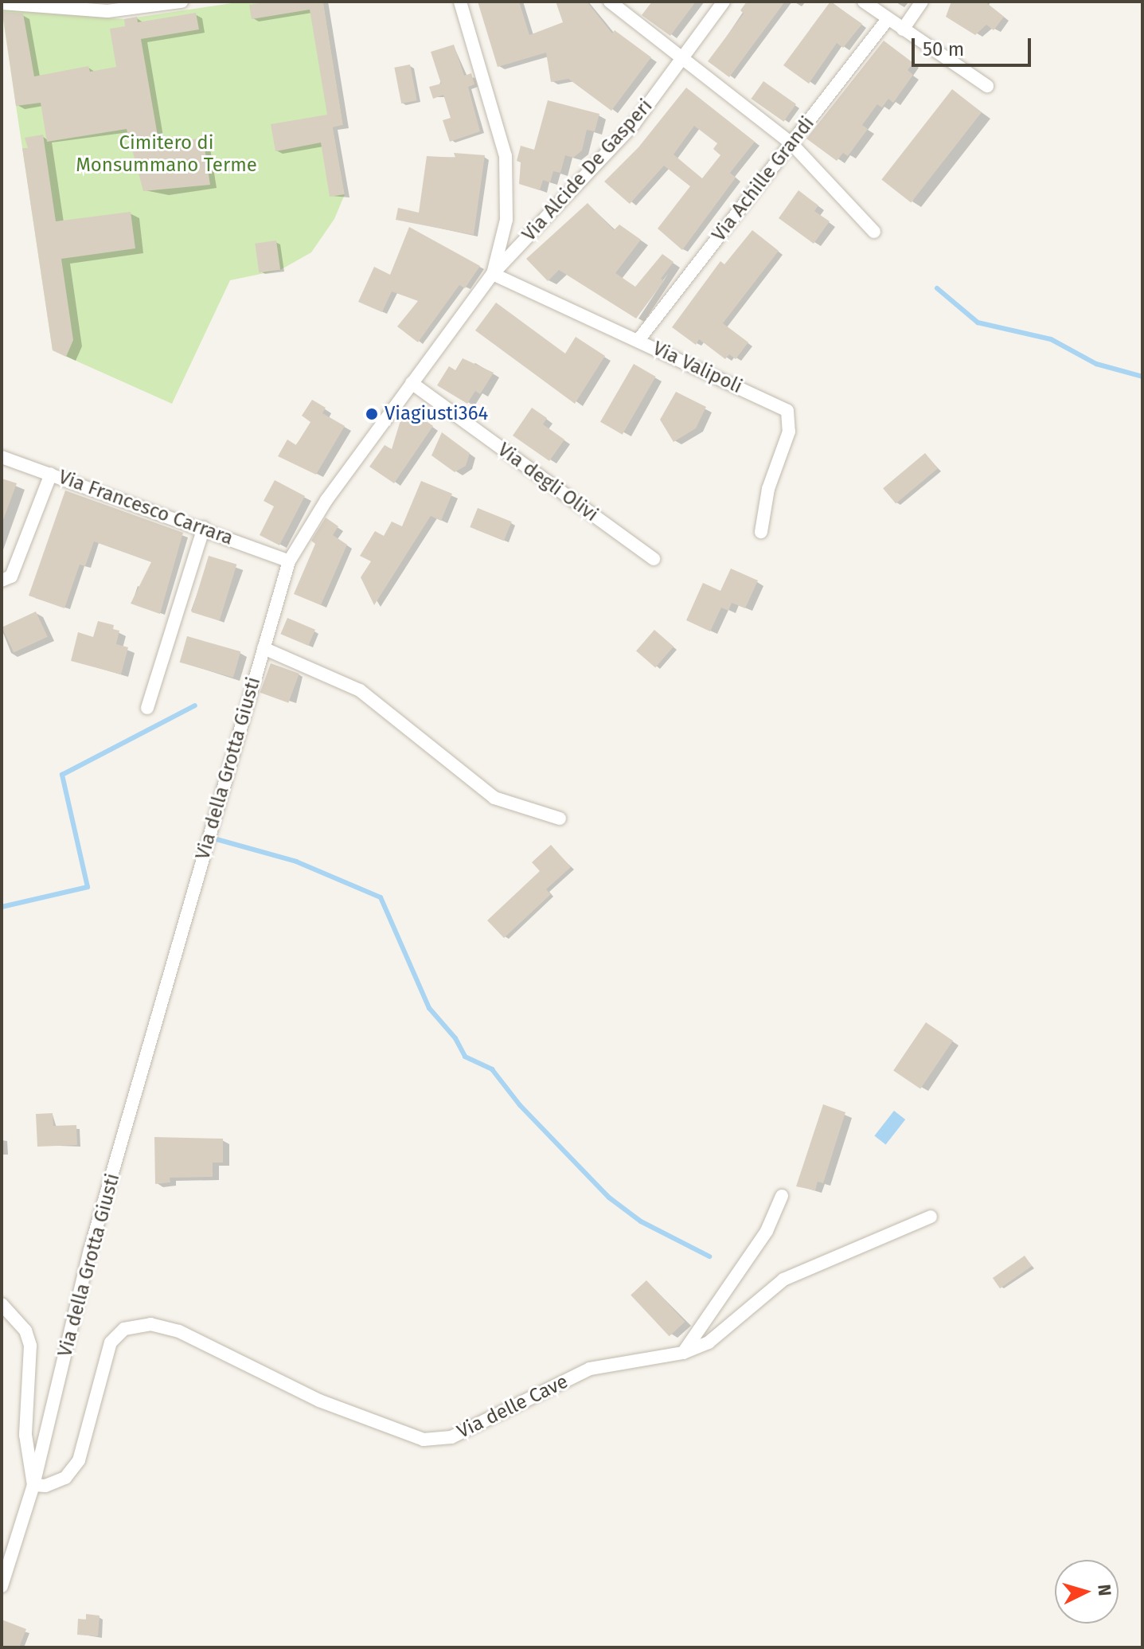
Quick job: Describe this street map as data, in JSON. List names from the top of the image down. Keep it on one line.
{"streets":{"street":["Via Alcide De Gasperi","Via Achille Grandi","Via Valipoli","Via degli Olivi","Via Francesco Carrara","Via della Grotta Giusti","Via delle Cave"]},"crossings":[["Via Alcide De Gasperi","Via Valipoli"],["Via Alcide De Gasperi","Via della Grotta Giusti"],["Via Achille Grandi","Via Valipoli"],["Via Valipoli","Via della Grotta Giusti"],["Via degli Olivi","Via della Grotta Giusti"],["Via Francesco Carrara","Via della Grotta Giusti"],["Via della Grotta Giusti","Via delle Cave"]],"parks":["Cimitero di Monsummano Terme"],"places":["Viagiusti364"],"scale_bar":"50 m","north":"right"}
